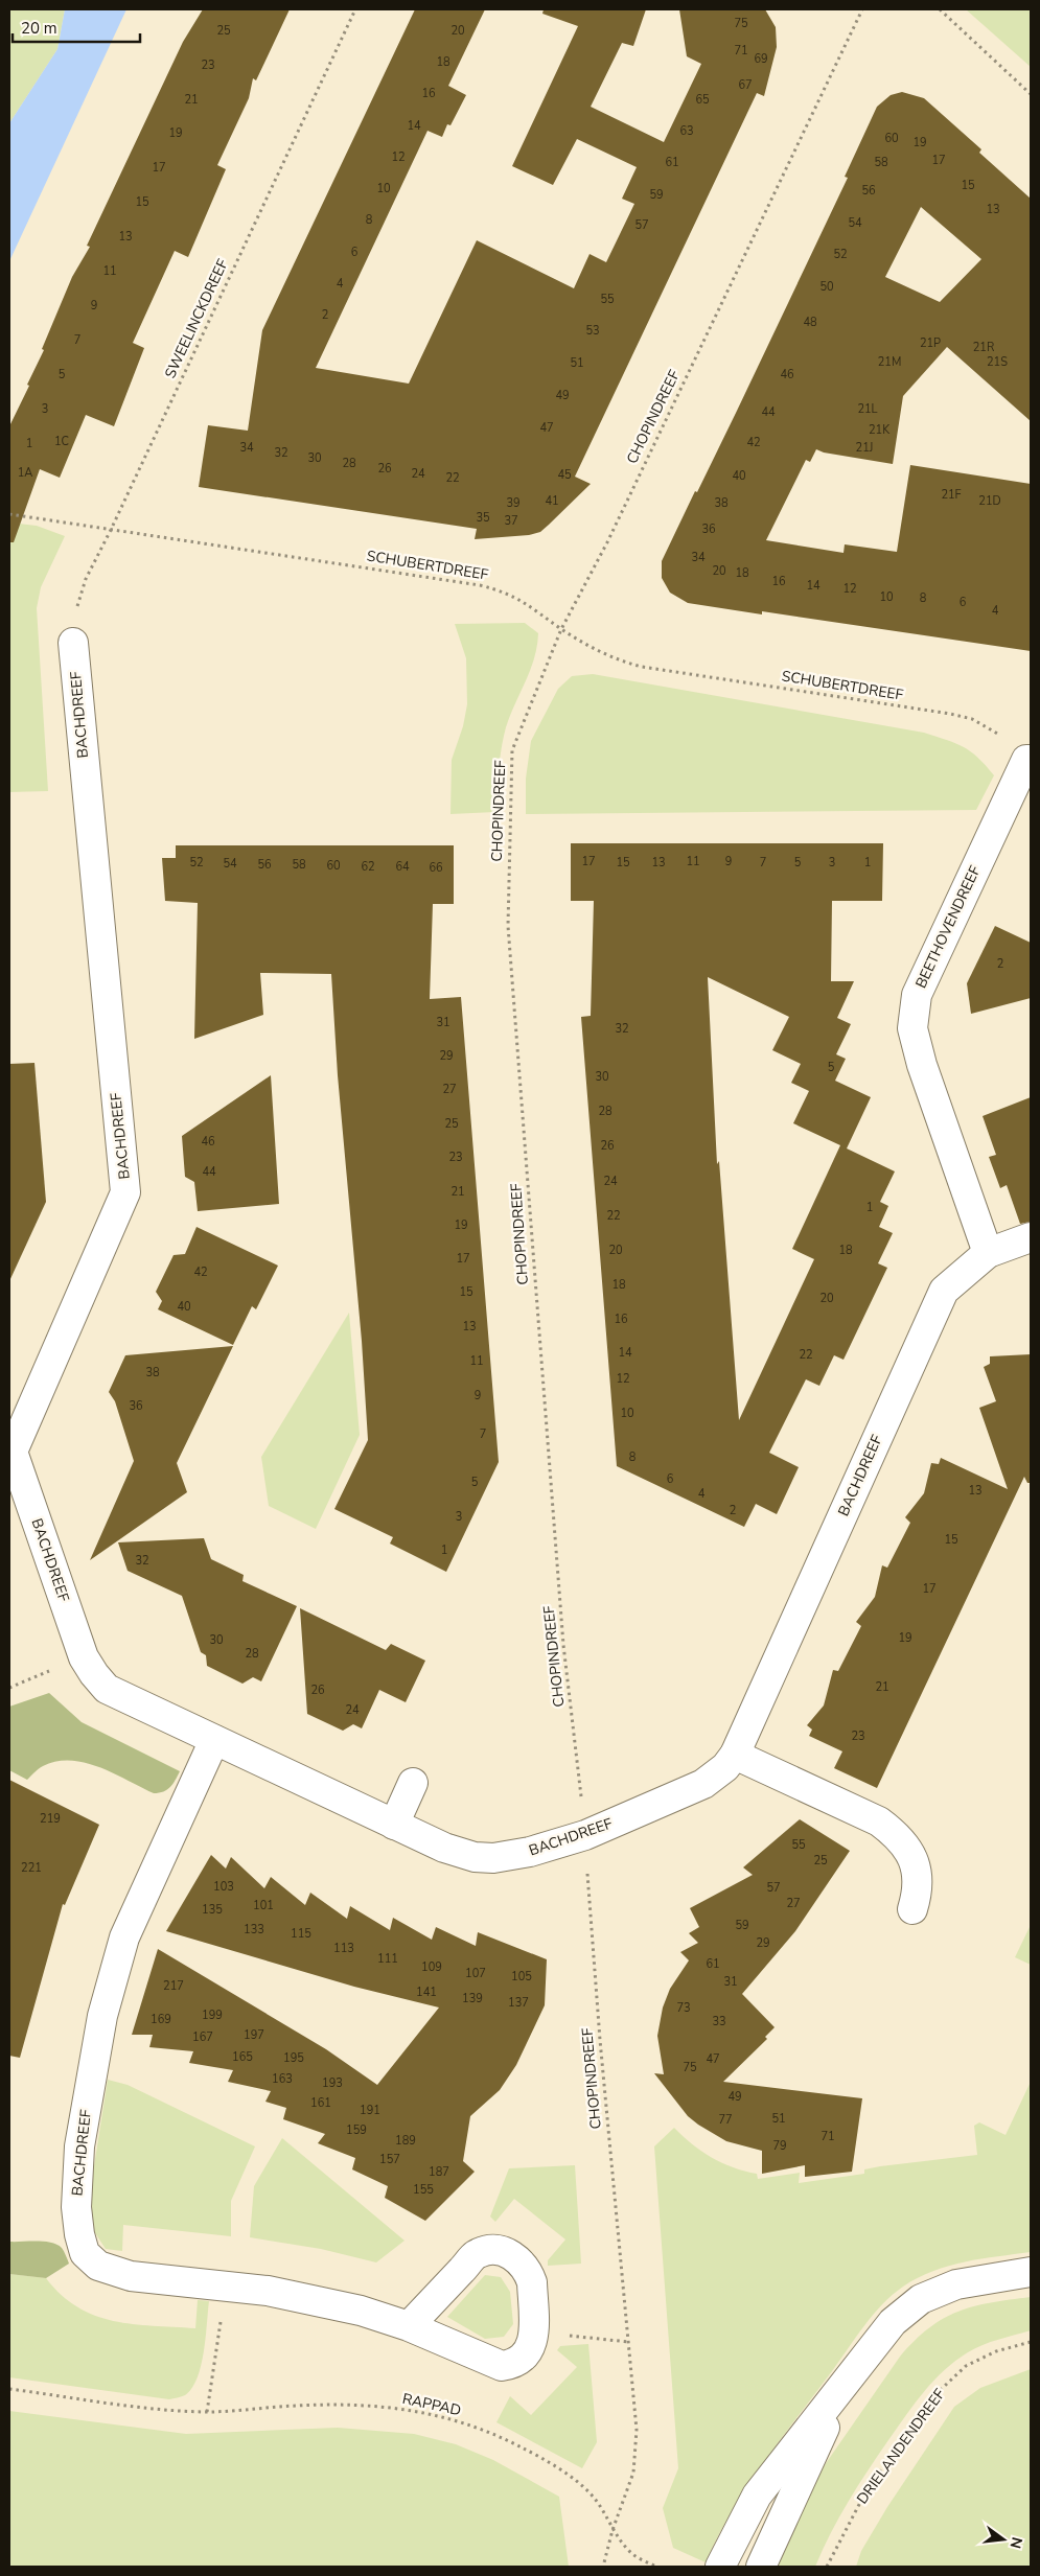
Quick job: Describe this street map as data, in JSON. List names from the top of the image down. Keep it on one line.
{"streets":{"street":["BACHDREEF","BEETHOVENDREEF"],"path":["SWEELINCKDREEF","CHOPINDREEF","SCHUBERTDREEF","RAPPAD","DRIELANDENDREEF"]},"crossings":[["SWEELINCKDREEF","SCHUBERTDREEF"],["SWEELINCKDREEF","BACHDREEF"],["CHOPINDREEF","SCHUBERTDREEF"],["CHOPINDREEF","BACHDREEF"],["CHOPINDREEF","RAPPAD"],["SCHUBERTDREEF","BEETHOVENDREEF"],["BACHDREEF","BEETHOVENDREEF"]],"house_numbers":["75","25","20","71","69","18","23","67","16","21","65","14","63","19","60","19","12","17","61","58","17","15","10","56","59","15","13","8","54","57","13","6","52","11","4","50","55","9","2","48","53","7","21P","21R","21M","21S","51","5","46","49","3","21L","44","47","21K","1C","42","1","34","21J","32","30","28","26","1A","24","45","40","22","21F","41","21D","39","38","35","37","36","34","20","18","16","14","12","10","8","6","4","17","11","9","52","15","13","7","5","3","1","54","56","58","60","62","64","66","2","31","32","29","5","30","27","28","25","46","26","23","44","24","21","1","22","19","20","18","17","42","18","15","20","40","16","13","14","22","11","38","12","9","36","10","7","8","6","5","13","4","2","3","15","1","32","17","19","30","28","21","26","24","23","219","55","25","221","103","57","27","101","135","59","133","115","29","113","111","61","109","107","105","31","217","141","139","137","73","199","169","33","197","167","165","195","47","75","163","193","49","161","191","51","77","159","71","189","79","157","187","155"],"scale_bar":"20 m","north":"right"}
